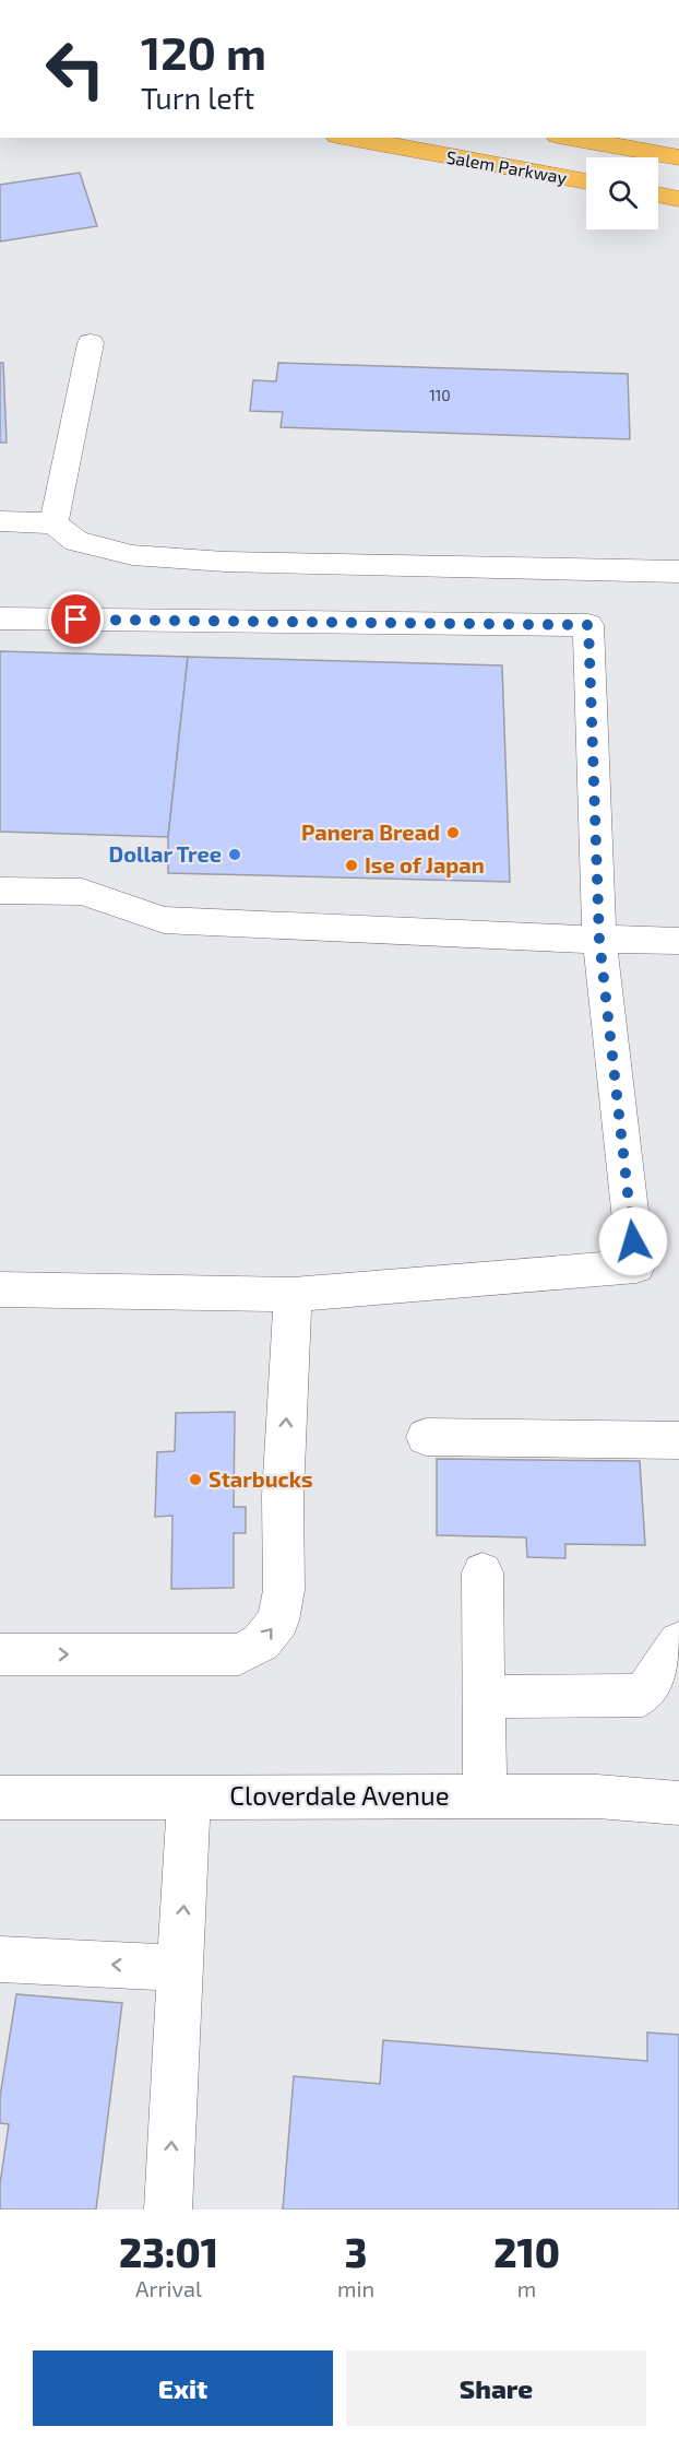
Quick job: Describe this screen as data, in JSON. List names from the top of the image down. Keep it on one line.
{"streets":{"highway":["Salem Parkway"],"street":["Cloverdale Avenue"]},"places":["Panera Bread","Dollar Tree","Ise of Japan","Starbucks"],"house_numbers":["110"],"page":{"turn":["120 m","Turn left"],"eta":["23:01","Arrival","3","min","210","m"],"buttons":["Exit","Share"]}}
